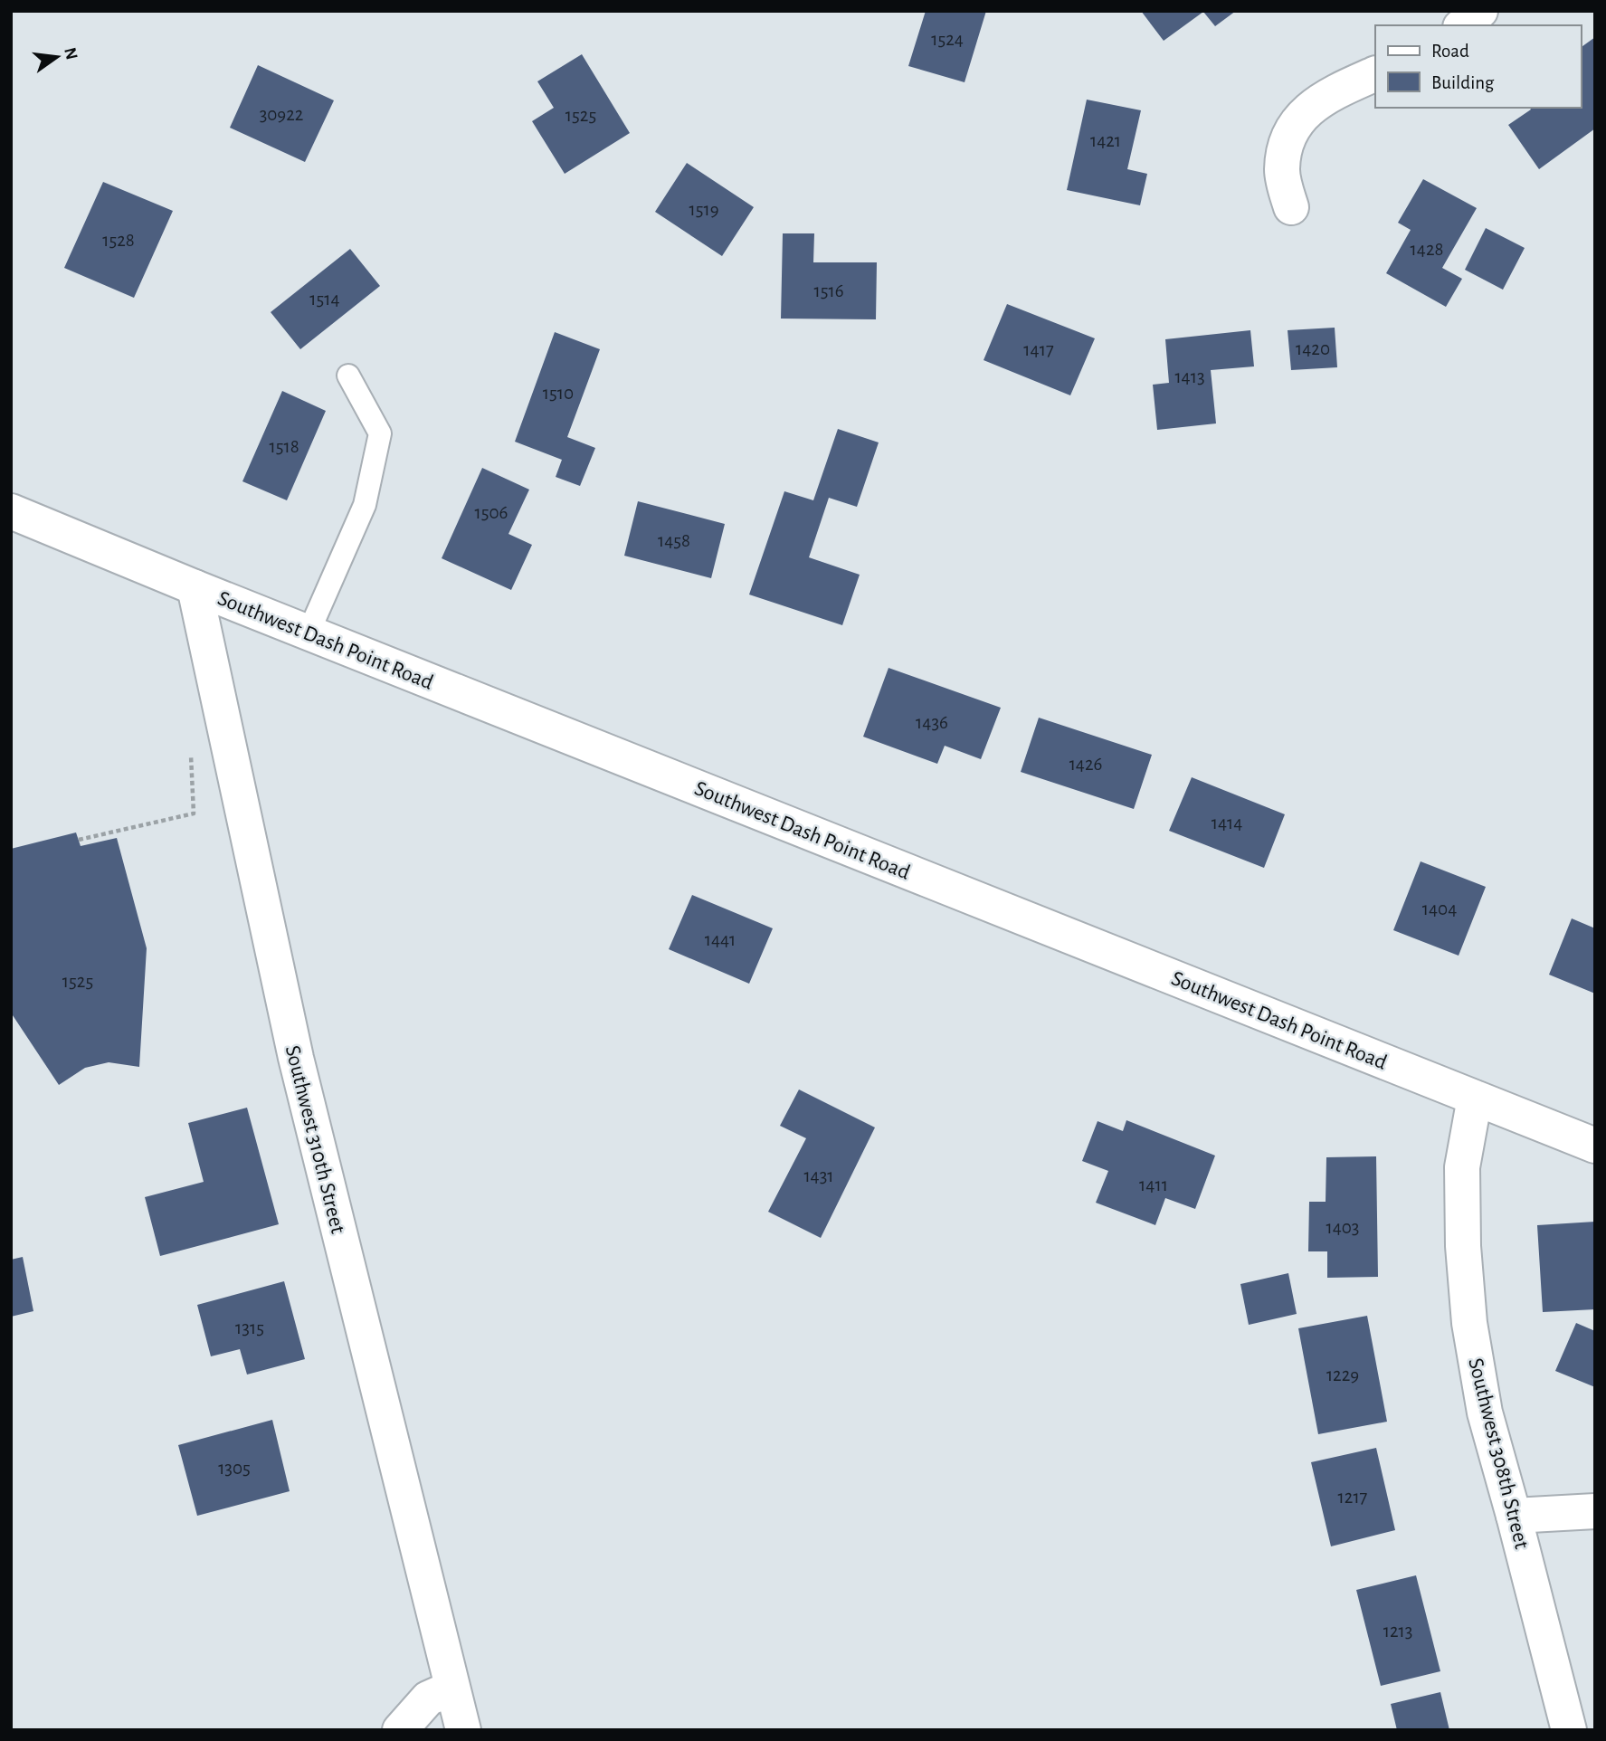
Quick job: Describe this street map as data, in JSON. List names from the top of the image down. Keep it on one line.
{"streets":{"street":["Southwest Dash Point Road","Southwest 310th Street","Southwest 308th Street"]},"crossings":[["Southwest Dash Point Road","Southwest 310th Street"],["Southwest Dash Point Road","Southwest 308th Street"]],"house_numbers":["1524","30922","1525","1421","1519","1528","1428","1516","1514","1420","1417","1413","1510","1518","1506","1458","1436","1426","1414","1404","1441","1525","1431","1411","1403","1315","1229","1305","1217","1213"],"legend":["Road","Building"],"north":"right"}
